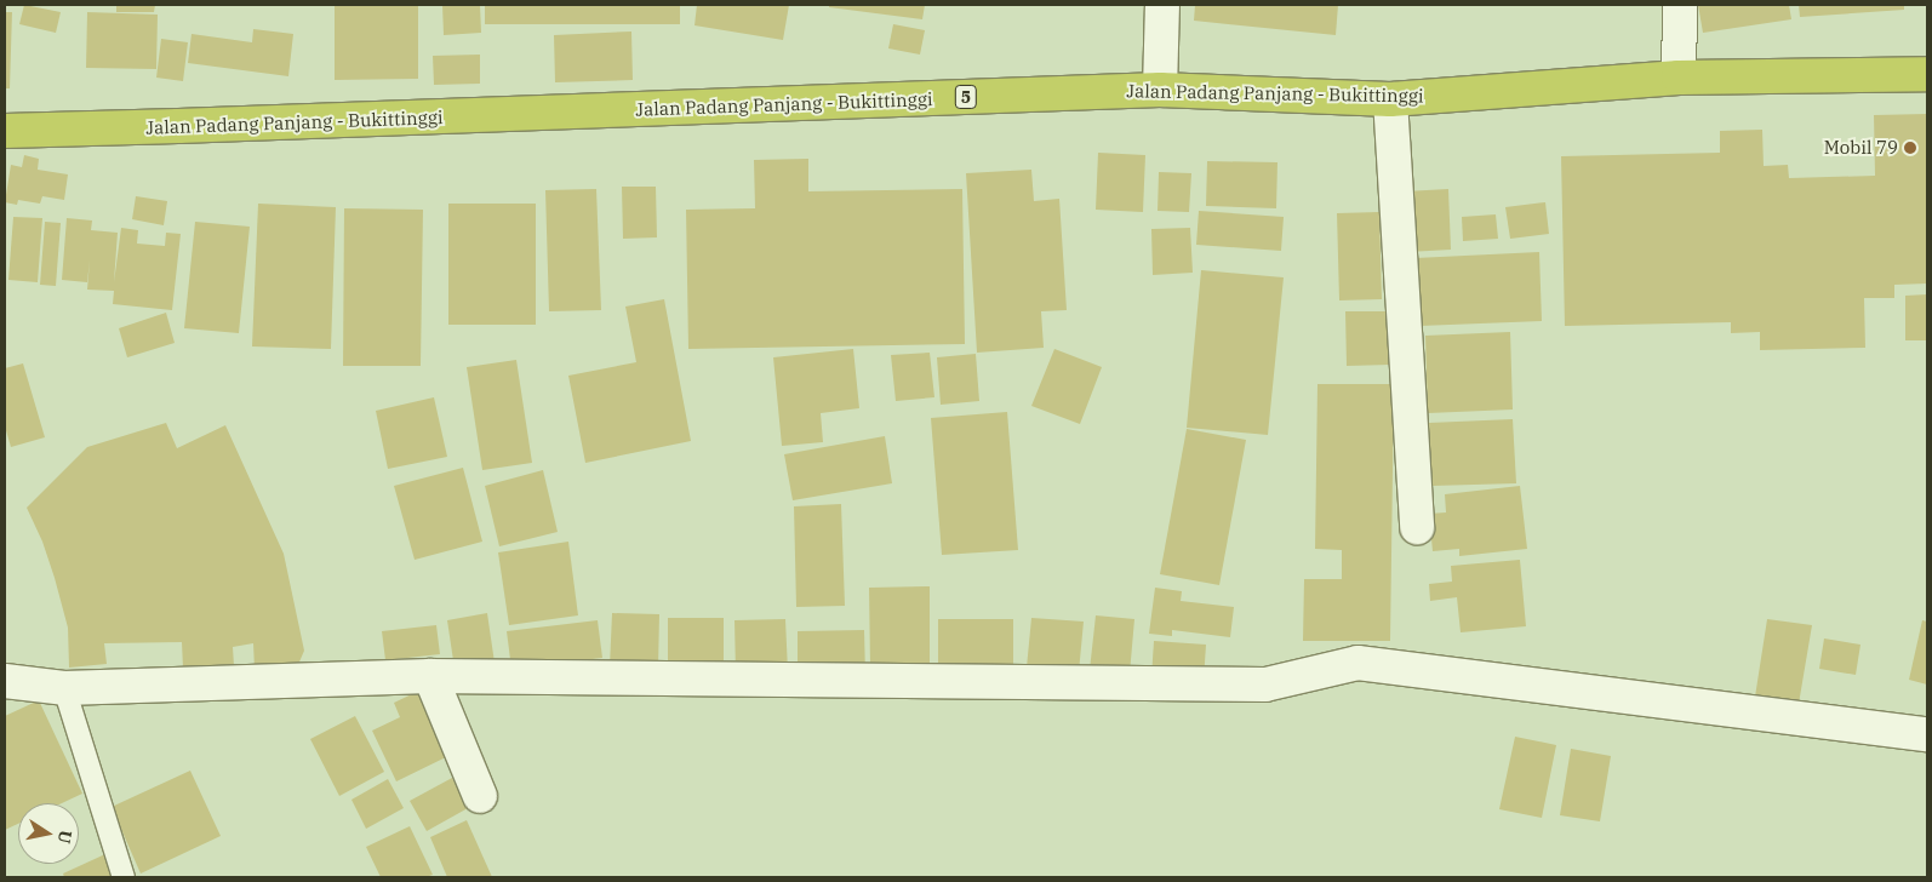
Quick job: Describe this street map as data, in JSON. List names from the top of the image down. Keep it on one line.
{"streets":{"highway":["Jalan Padang Panjang - Bukittinggi","5"]},"places":["Mobil 79"],"north":"right"}
